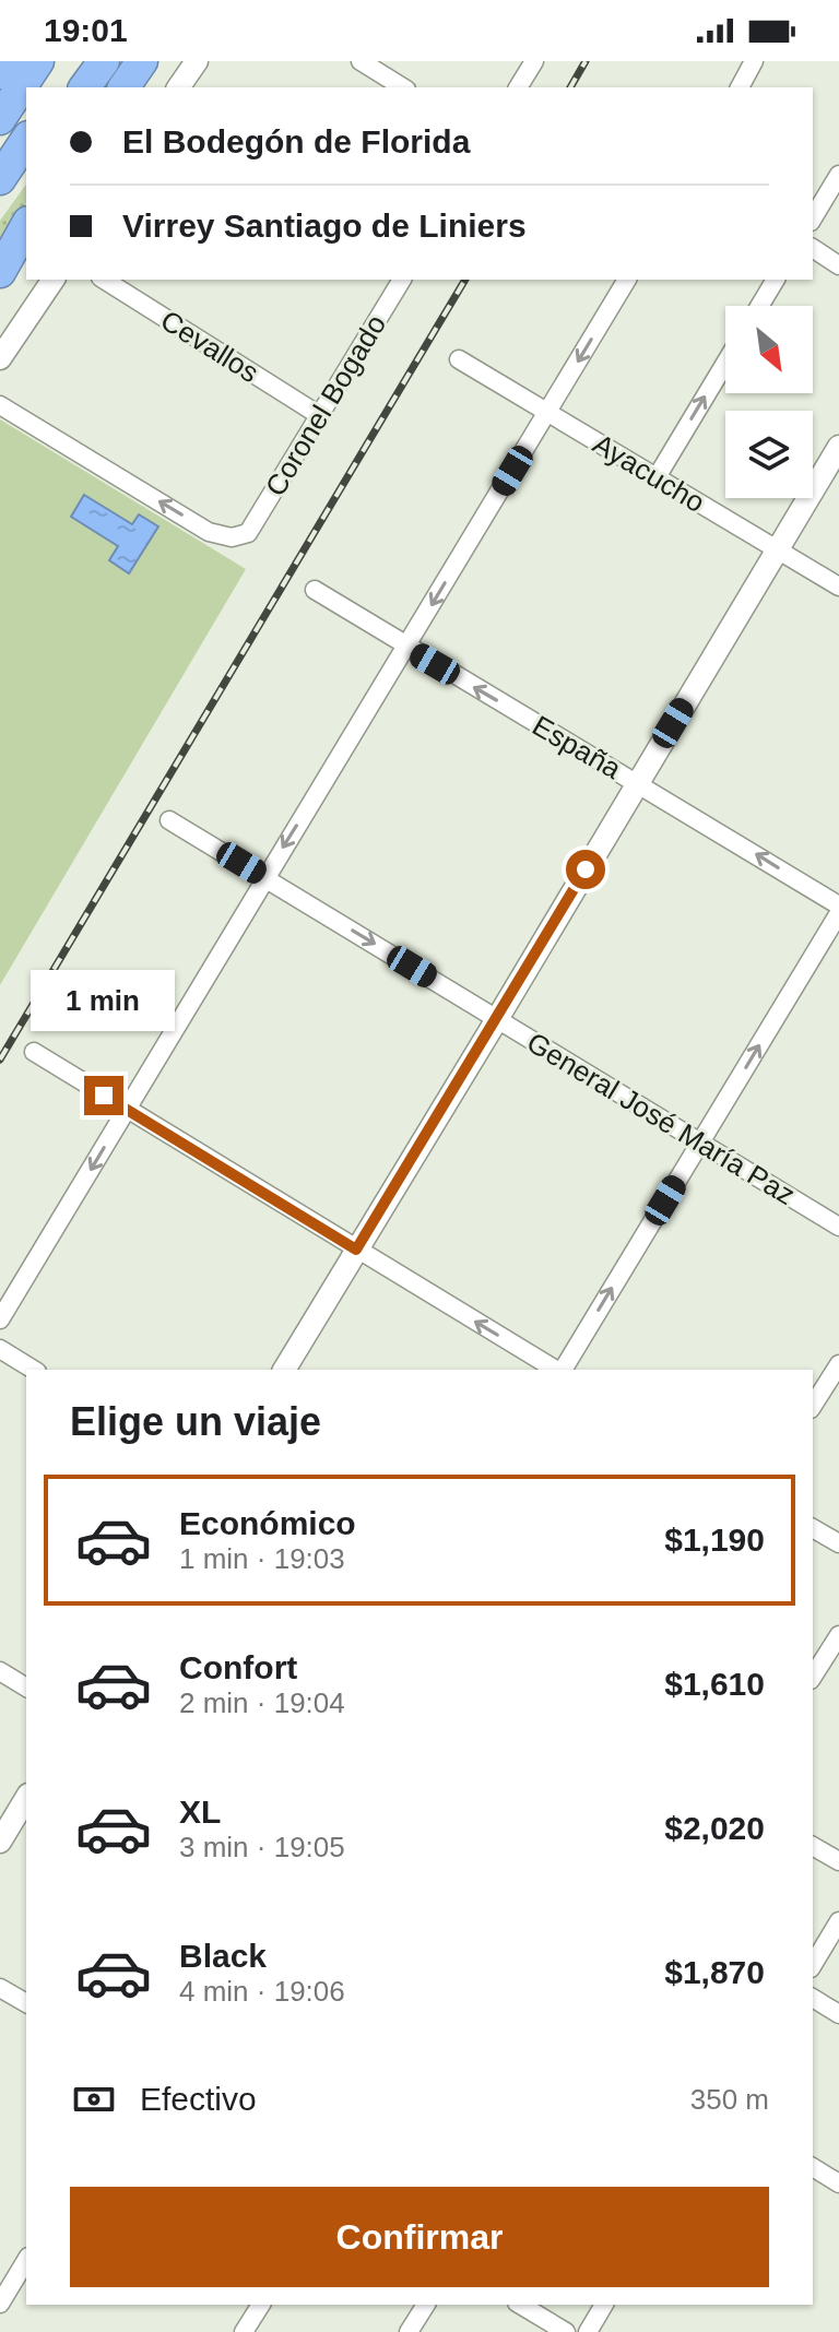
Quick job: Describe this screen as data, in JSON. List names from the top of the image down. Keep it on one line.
{"streets":{"street":["Cevallos","Coronel Bogado","Ayacucho","España","General José María Paz"]},"crossings":[["Cevallos","Coronel Bogado"]],"one_way":["España"],"north":"bottom right","page":{"status":"19:01","banner":["El Bodegón de Florida","Virrey Santiago de Liniers"],"bubble":"1 min","heading":"Elige un viaje","list":[{"name":"Económico","note":"1 min · 19:03","value":"$1,190"},{"name":"Confort","note":"2 min · 19:04","value":"$1,610"},{"name":"XL","note":"3 min · 19:05","value":"$2,020"},{"name":"Black","note":"4 min · 19:06","value":"$1,870"}],"pay":["Efectivo","350 m"],"buttons":"Confirmar"}}
